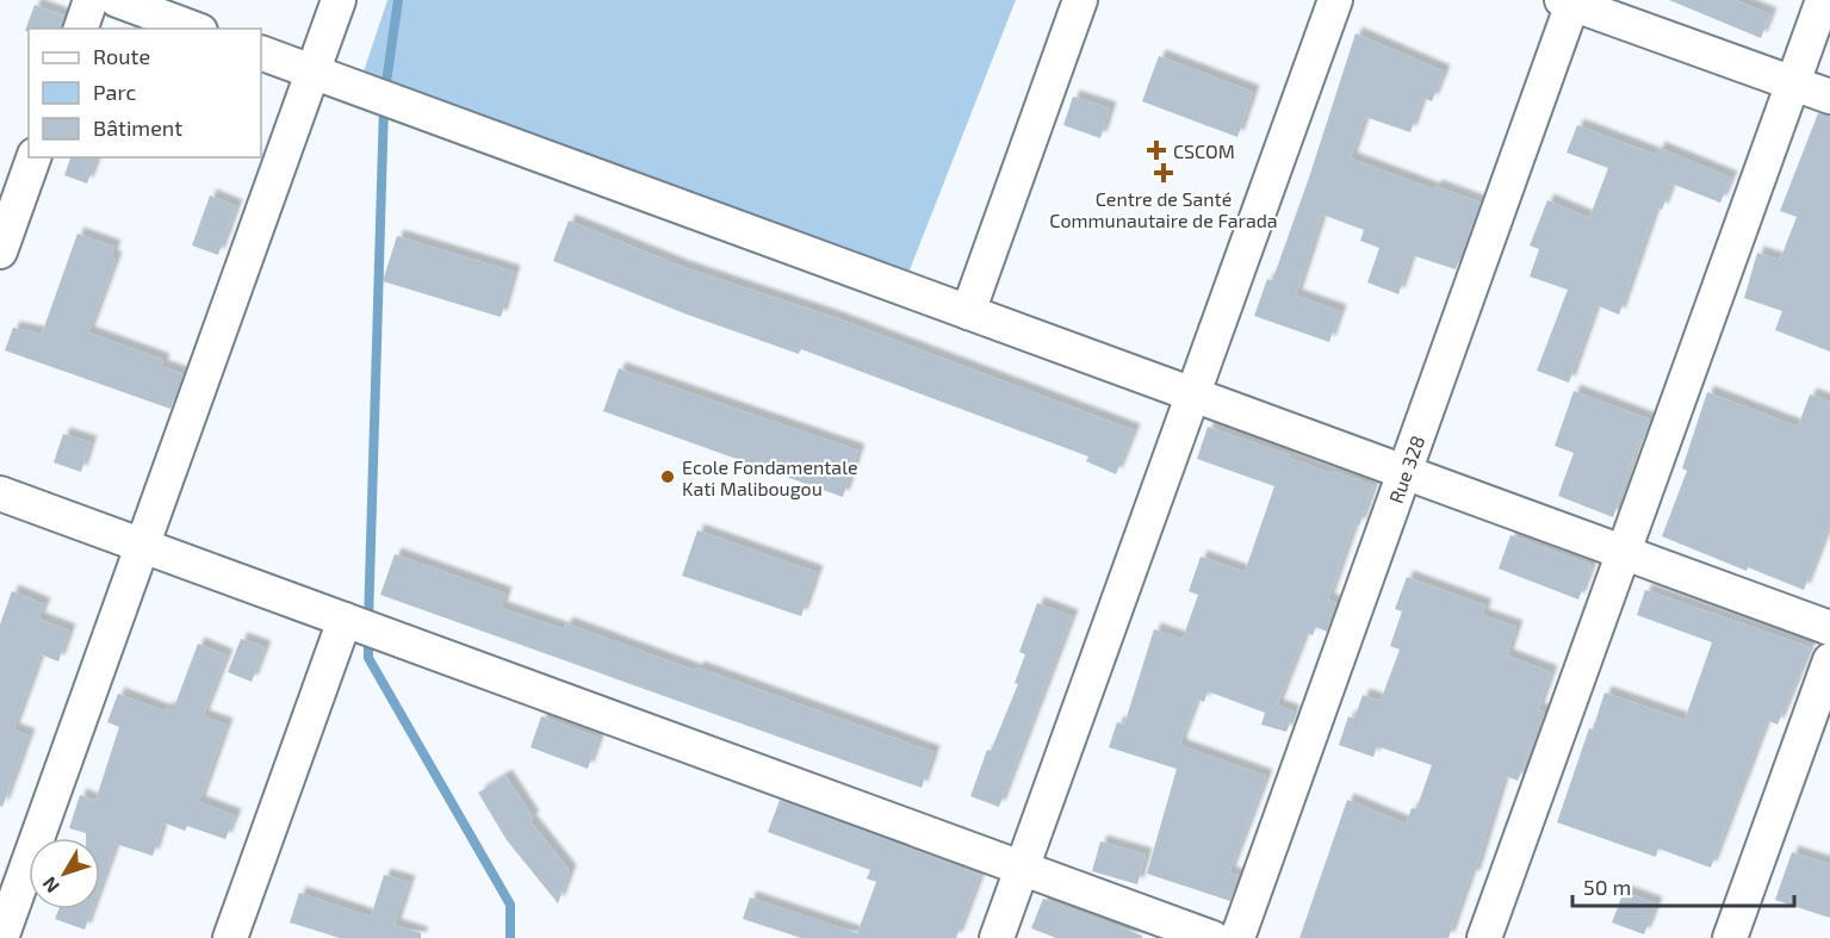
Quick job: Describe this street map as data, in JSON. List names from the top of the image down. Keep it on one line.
{"streets":{"street":["Rue 328"]},"places":{"health":["CSCOM","Centre de Santé Communautaire de Farada"],"other":["Ecole Fondamentale Kati Malibougou"]},"legend":["Route","Parc","Bâtiment"],"scale_bar":"50 m","north":"bottom left"}
